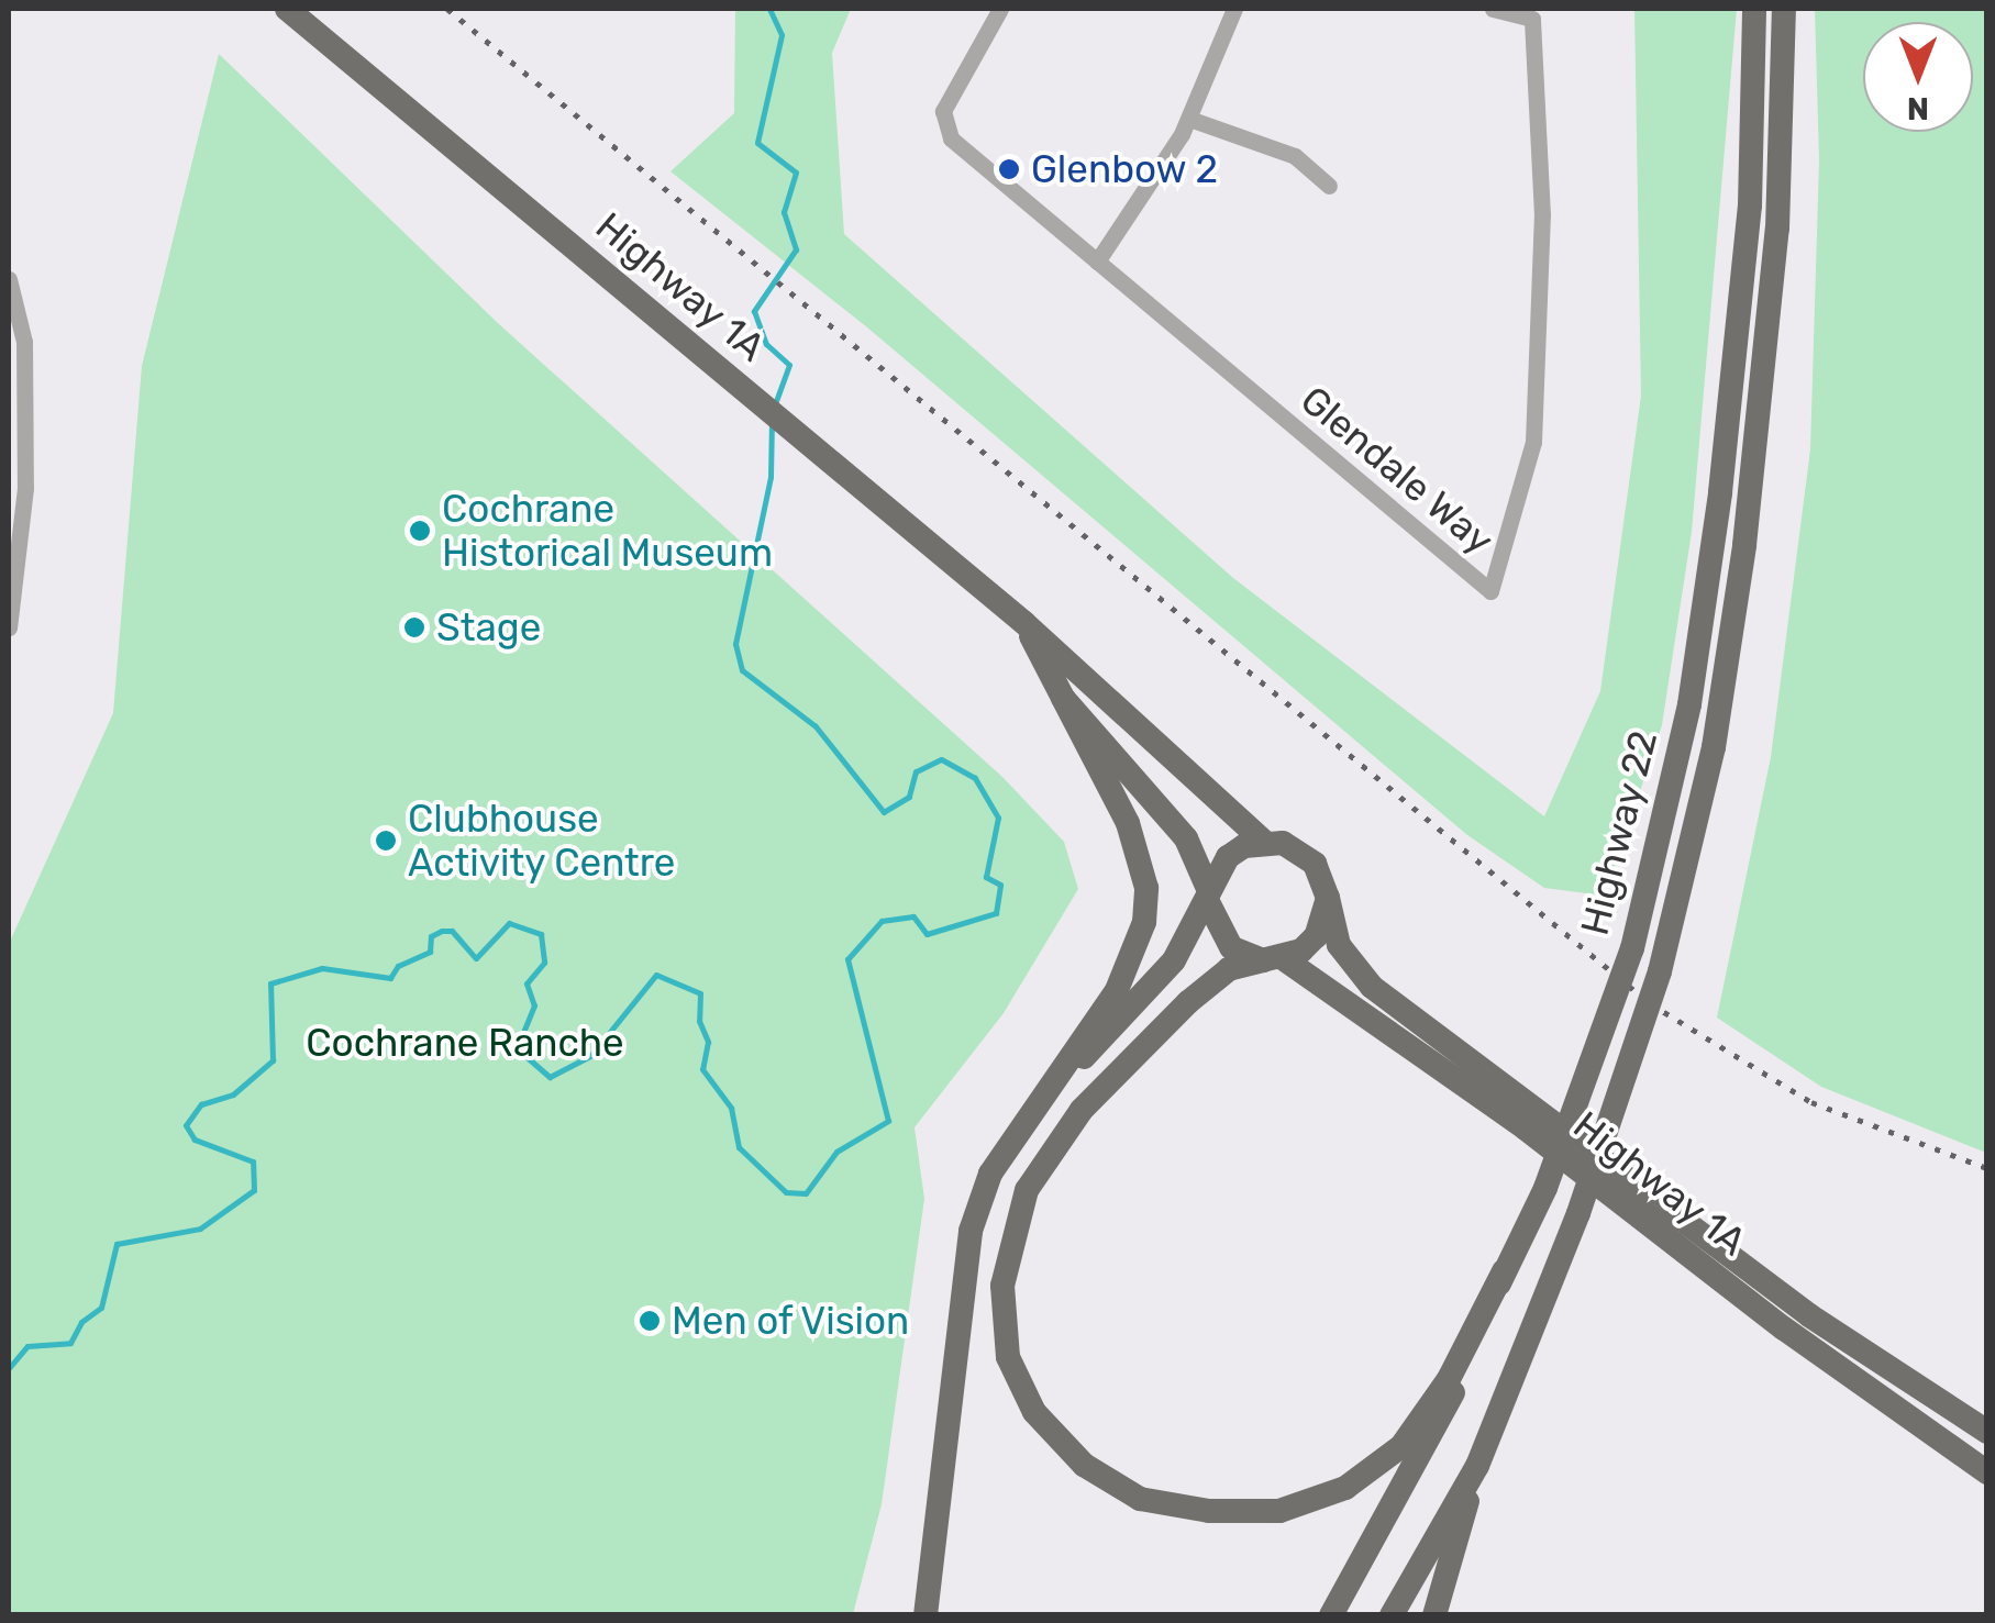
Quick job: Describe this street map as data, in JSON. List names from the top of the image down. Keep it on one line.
{"streets":{"main road":["Highway 1A","Highway 22"],"street":["Glendale Way"]},"parks":["Cochrane Ranche"],"places":["Glenbow 2","Cochrane Historical Museum","Stage","Clubhouse Activity Centre","Men of Vision"],"north":"bottom"}
